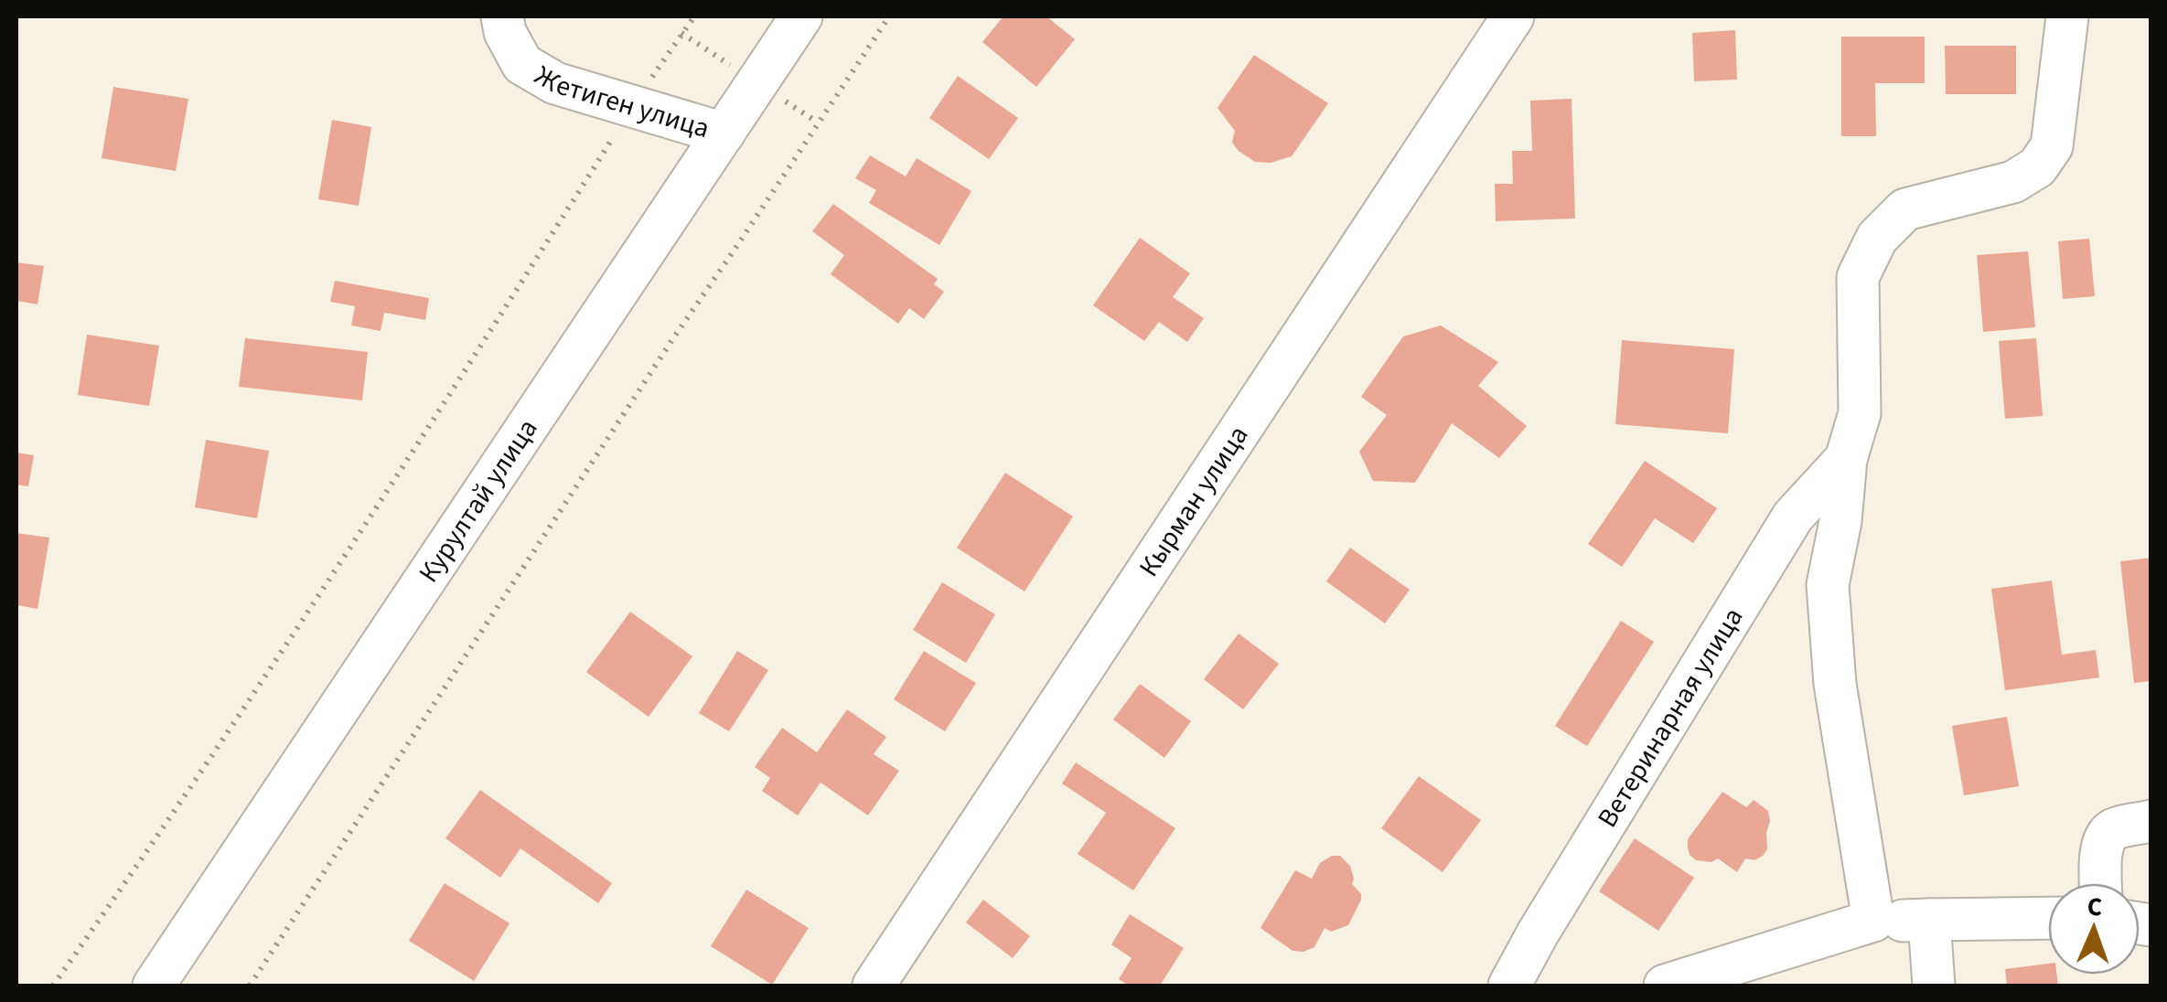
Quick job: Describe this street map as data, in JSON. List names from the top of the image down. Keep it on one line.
{"streets":{"street":["Жетиген улица","Курултай улица","Кырман улица","Ветеринарная улица"]},"crossings":[["Жетиген улица","Курултай улица"]],"north":"top"}
